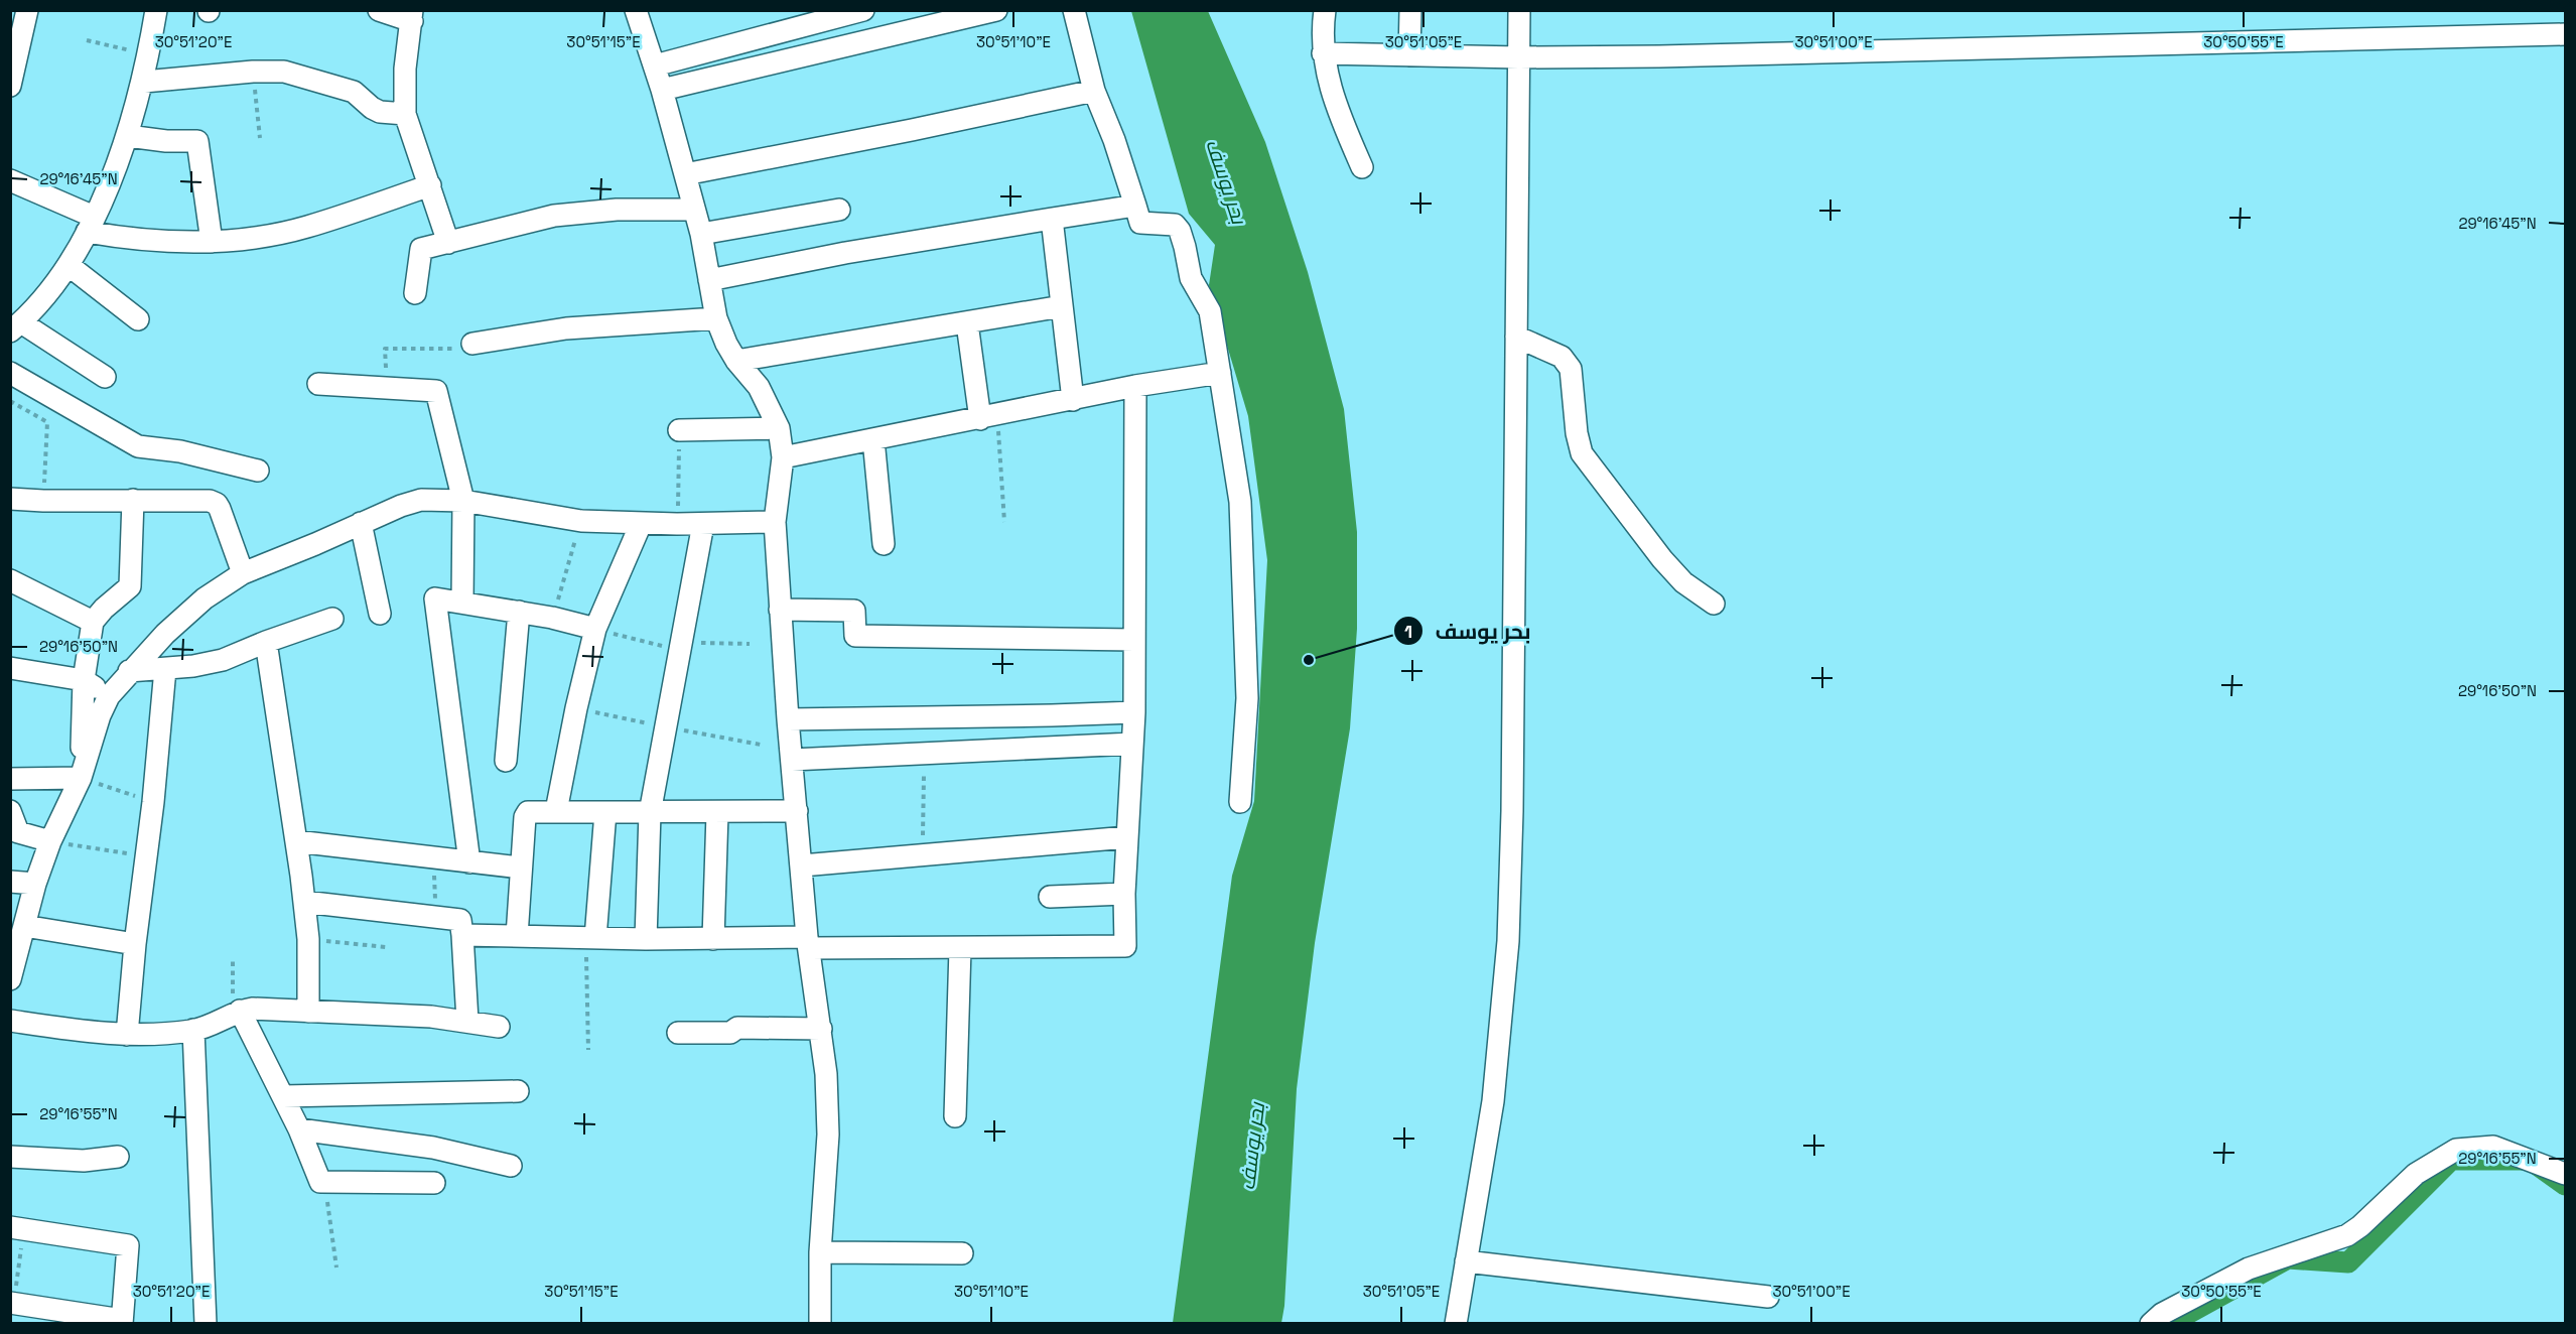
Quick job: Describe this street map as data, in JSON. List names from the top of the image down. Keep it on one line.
{"water":["بحر يوسف"],"places":["بحر يوسف"],"coordinates":["30°51'20\"E","30°51'15\"E","30°51'10\"E","30°51'05\"E","30°51'00\"E","30°50'55\"E","29°16'45\"N","29°16'50\"N","29°16'55\"N"]}
